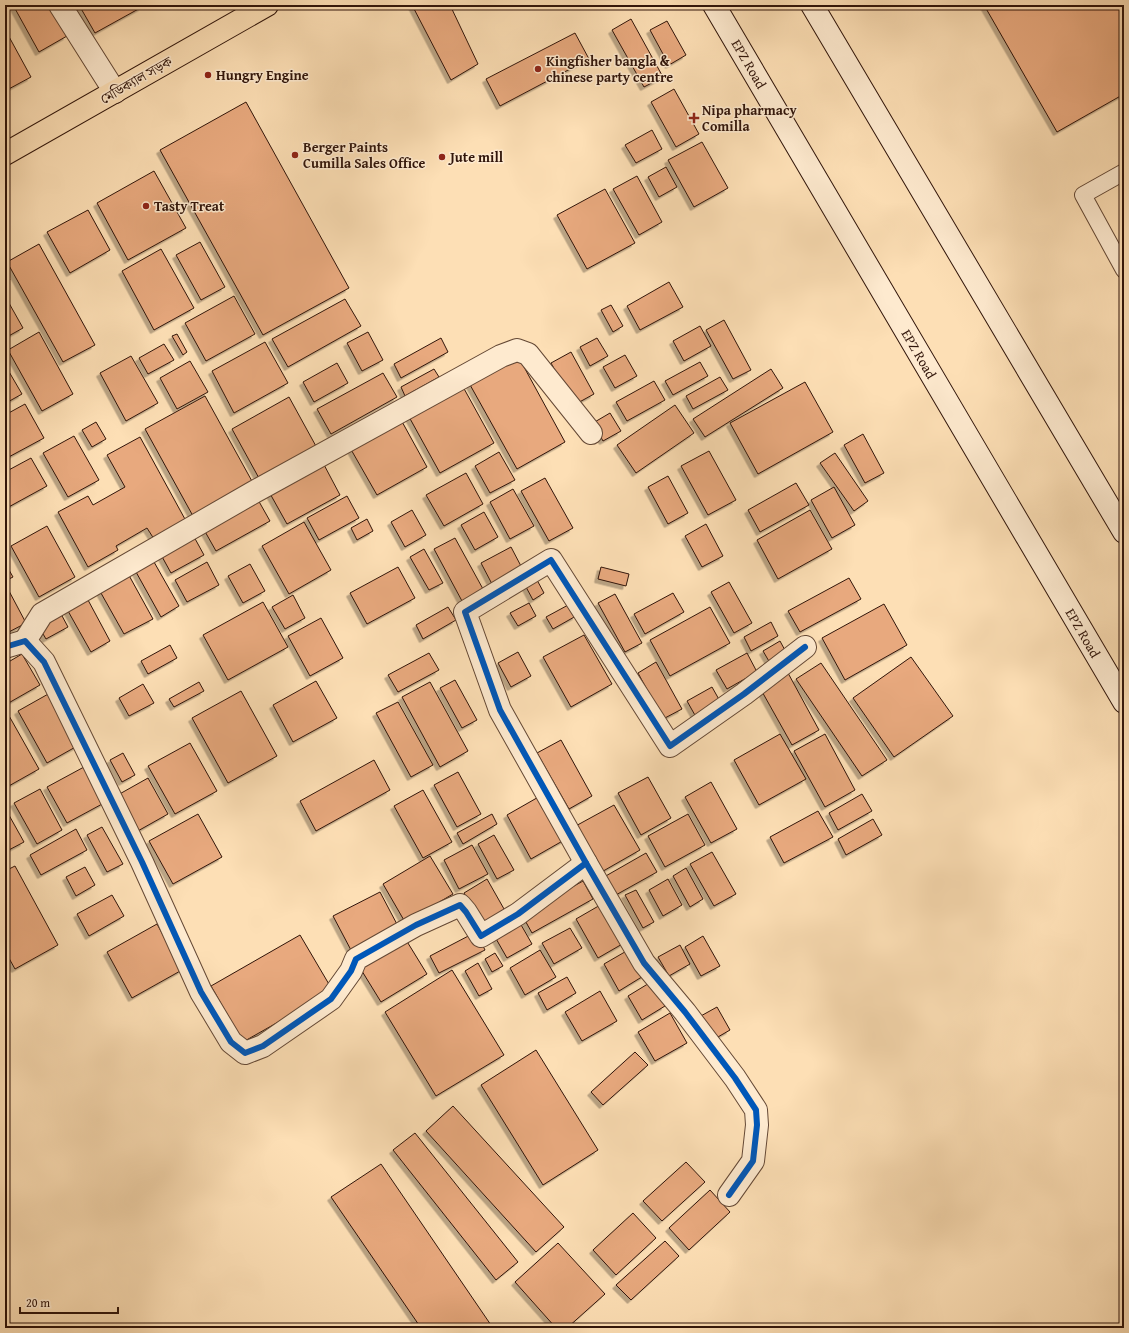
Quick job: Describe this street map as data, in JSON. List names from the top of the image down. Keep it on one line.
{"streets":{"main road":["মেডিক্যাল সড়ক"],"street":["EPZ Road"]},"places":{"other":["Kingfisher bangla & chinese party centre","Hungry Engine","Berger Paints Cumilla Sales Office","Jute mill","Tasty Treat"],"health":["Nipa pharmacy Comilla"]},"scale_bar":"20 m"}
